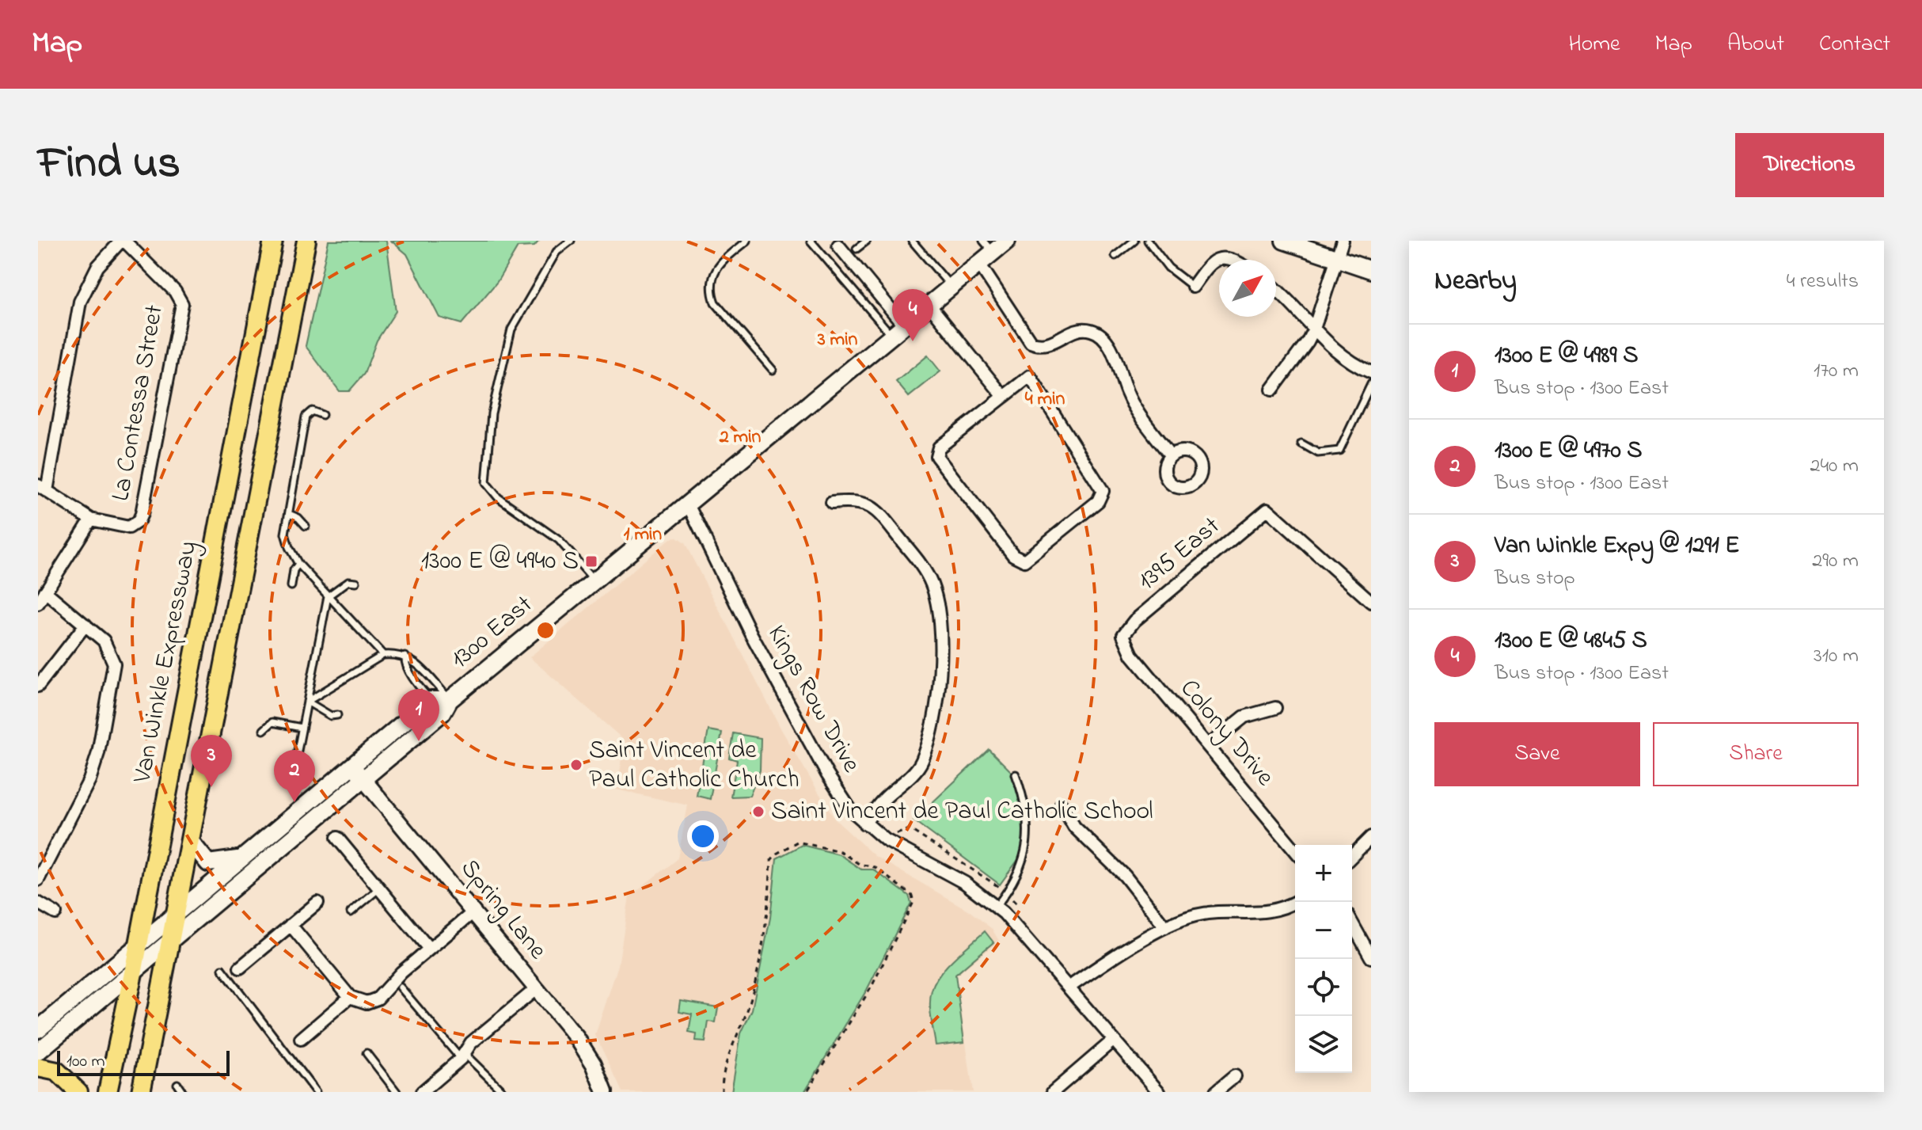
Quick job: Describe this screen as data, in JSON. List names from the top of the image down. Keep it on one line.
{"streets":{"main road":["1300 East","Van Winkle Expressway"],"street":["La Contessa Street","1395 East","Kings Row Drive","Colony Drive","Spring Lane"]},"crossings":[["1395 East","Colony Drive"],["1300 East","Van Winkle Expressway"],["1300 East","Kings Row Drive"],["1300 East","Spring Lane"]],"places":{"transit":["1300 E @ 4940 S"],"other":["Saint Vincent de Paul Catholic Church","Saint Vincent de Paul Catholic School"]},"scale_bar":"100 m","north":"top right","page":{"header":"Map","nav":["Home","Map","About","Contact"],"title":"Find us","buttons":["Directions",["Save","Share"]],"heading":["Nearby","4 results"],"pins":["4","1","3","2"],"list":[{"mark":"1","name":"1300 E @ 4989 S","note":"Bus stop · 1300 East","value":"170 m"},{"mark":"2","name":"1300 E @ 4970 S","note":"Bus stop · 1300 East","value":"240 m"},{"mark":"3","name":"Van Winkle Expy @ 1291 E","note":"Bus stop","value":"290 m"},{"mark":"4","name":"1300 E @ 4845 S","note":"Bus stop · 1300 East","value":"310 m"}],"map_buttons":["+","−"],"scale":"100 m"},"rings":["3 min","4 min","2 min","1 min"]}
